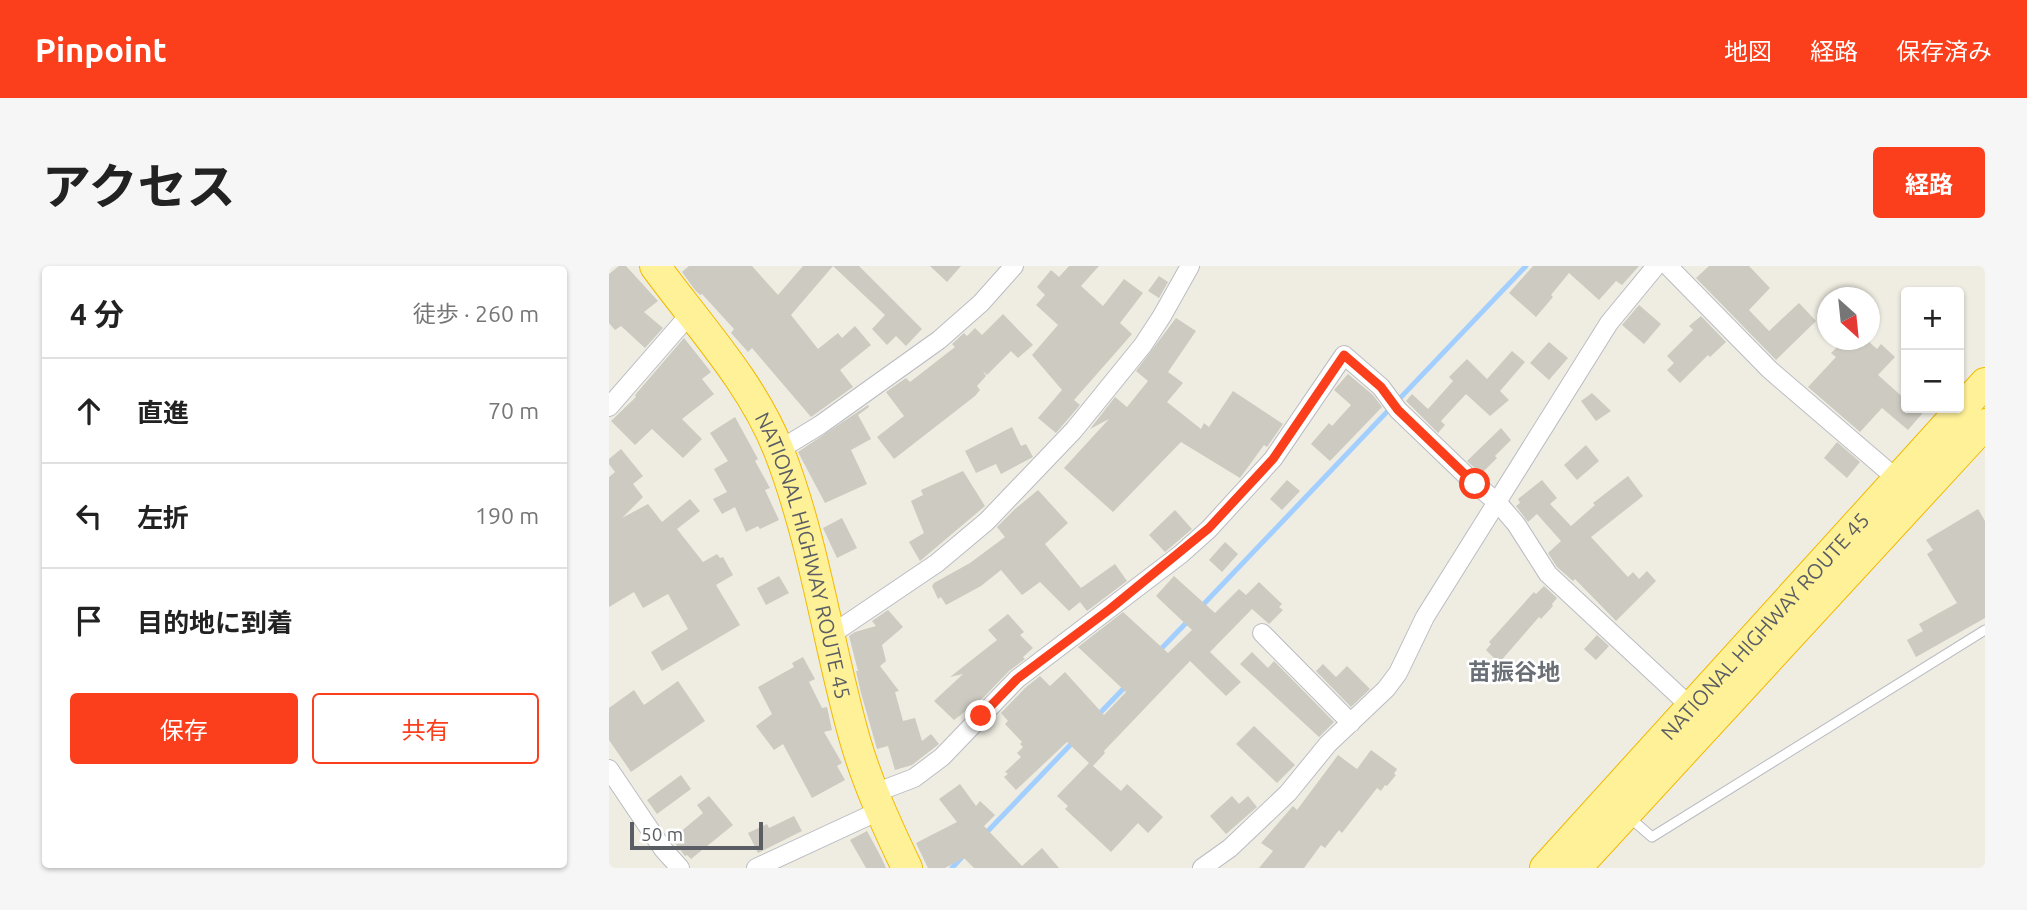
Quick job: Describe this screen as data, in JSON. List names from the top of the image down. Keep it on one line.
{"streets":{"highway":["NATIONAL HIGHWAY ROUTE 45"]},"districts":["苗振谷地"],"scale_bar":"50 m","north":"bottom right","page":{"header":"Pinpoint","nav":["地図","経路","保存済み"],"title":"アクセス","buttons":["経路",["保存","共有"]],"heading":["4 分","徒歩 · 260 m"],"map_buttons":["+","−"],"list":[["直進","70 m"],["左折","190 m"],"目的地に到着"],"scale":"50 m"}}
